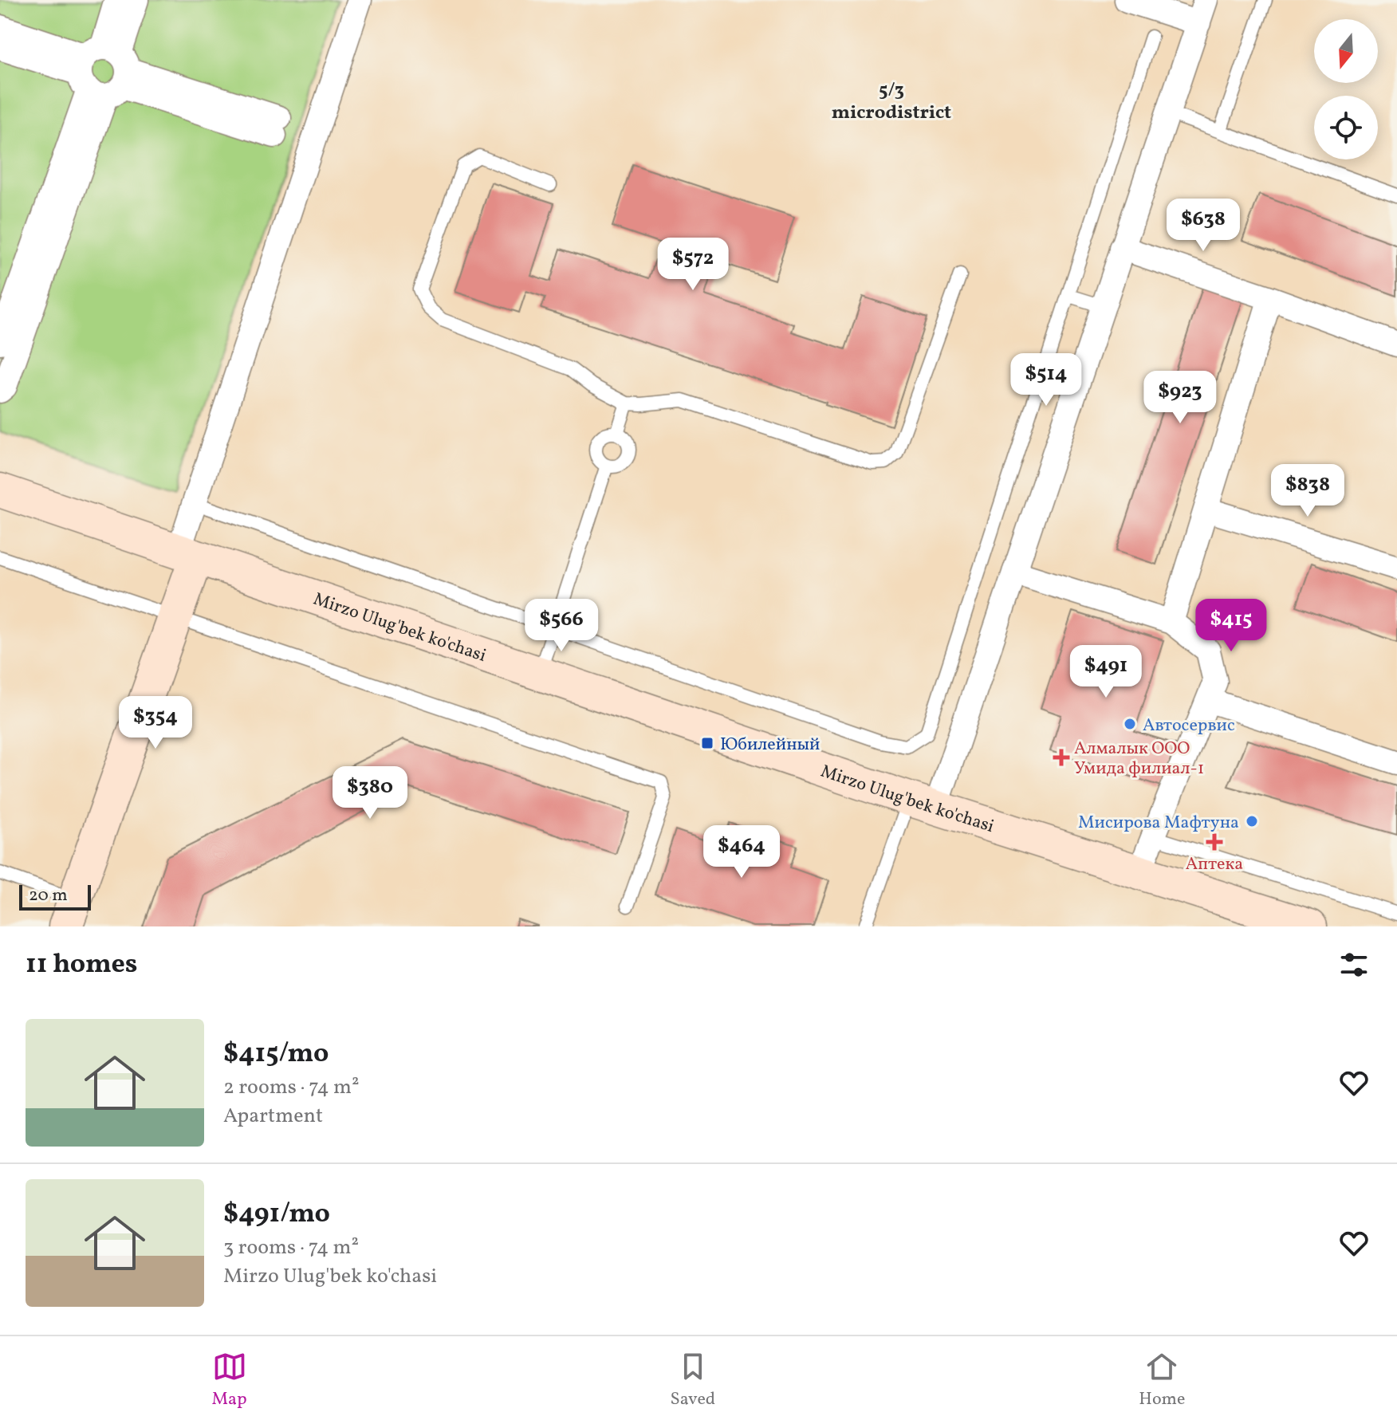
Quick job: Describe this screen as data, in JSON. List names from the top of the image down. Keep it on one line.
{"streets":{"main road":["Mirzo Ulug'bek ko'chasi"]},"districts":["5/3 microdistrict"],"places":{"other":["Автосервис","Мисирова Мафтуна"],"transit":["Юбилейный"],"health":["Алмалык ООО Умида филиал-1","Аптека"]},"scale_bar":"20 m","north":"bottom","page":{"price":["$638","$572","$514","$923","$838","$566","$415","$491","$354","$380","$464"],"scale":"20 m","heading":"11 homes","list":[{"name":"$415/mo","note":"2 rooms · 74 m² · Apartment"},{"name":"$491/mo","note":"3 rooms · 74 m² · Mirzo Ulug'bek ko'chasi"}],"tabs":["Map","Saved","Home"]}}
